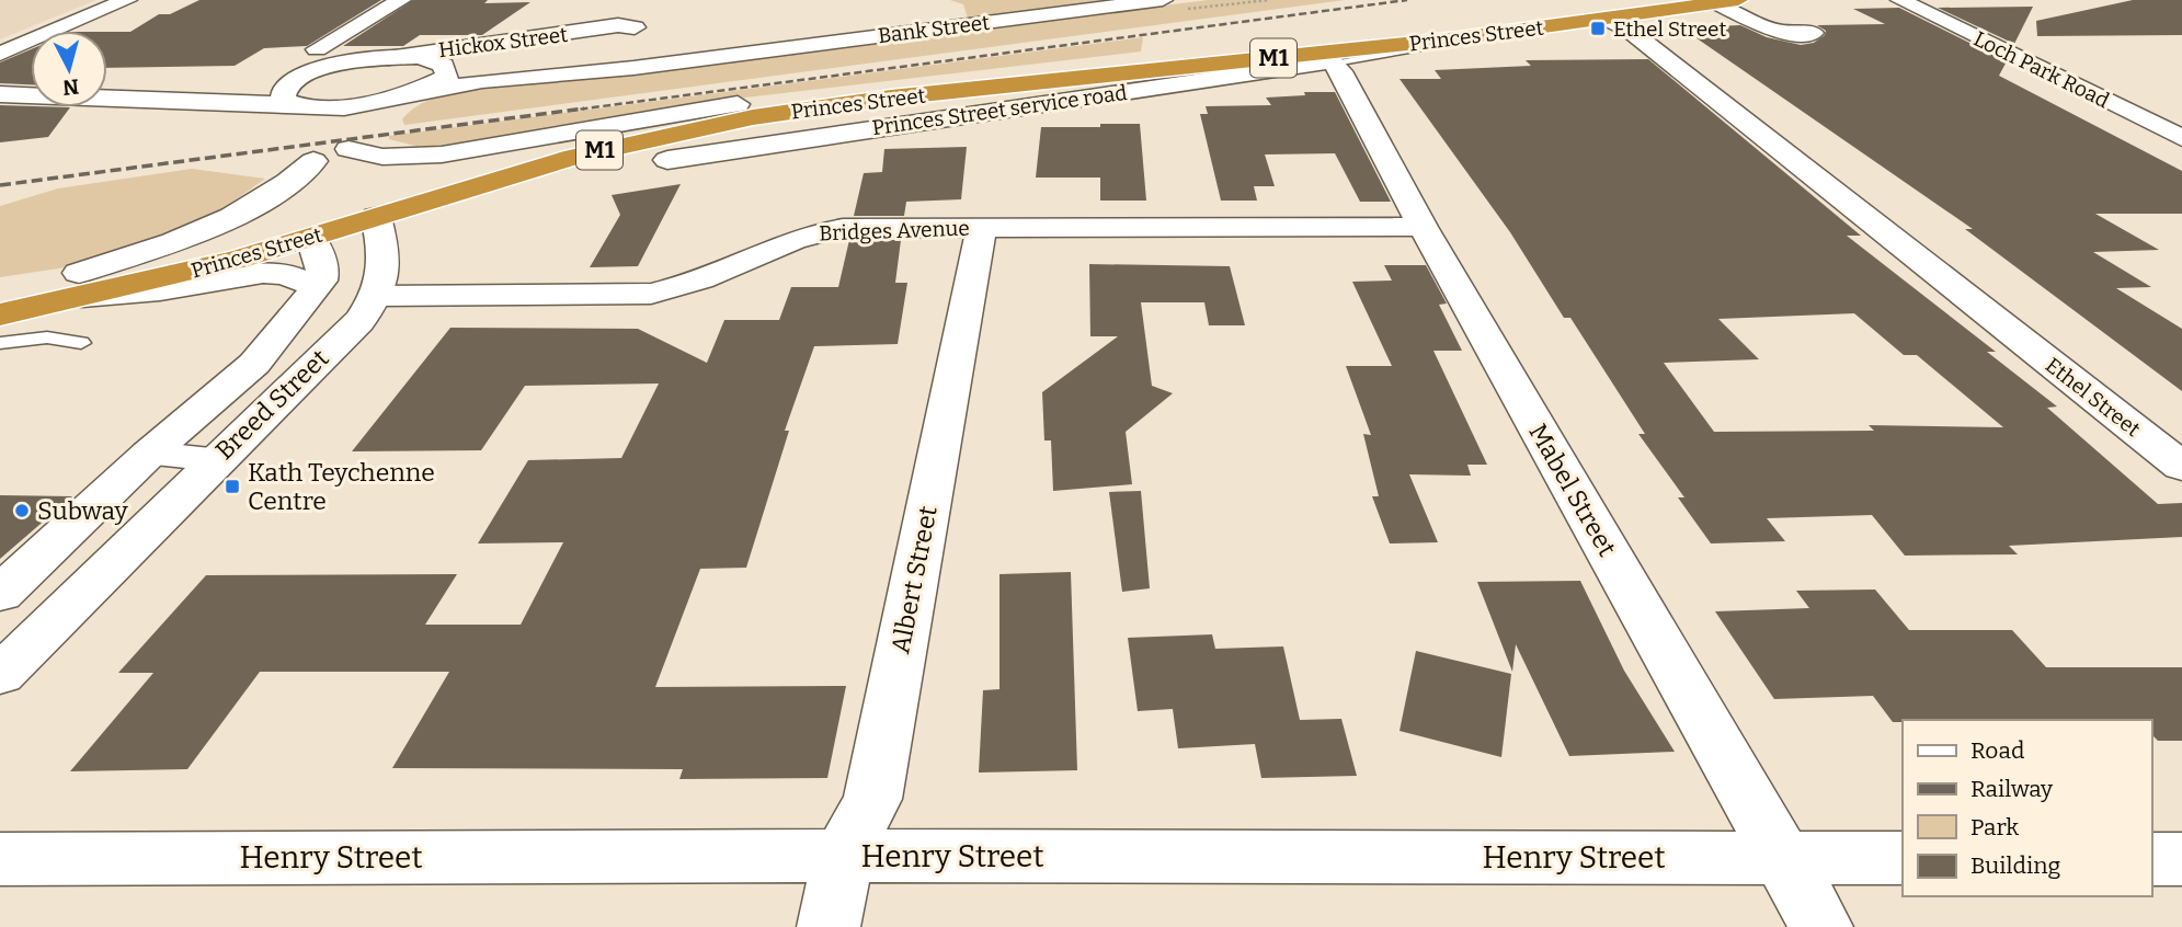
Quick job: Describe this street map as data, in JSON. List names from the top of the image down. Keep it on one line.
{"streets":{"highway":["Princes Street","M1"],"street":["Bank Street","Hickox Street","Loch Park Road","Princes Street service road","Bridges Avenue","Ethel Street","Breed Street","Mabel Street","Albert Street","Henry Street"]},"crossings":[["Bank Street","Hickox Street"],["Princes Street","Princes Street service road"],["Princes Street","Ethel Street"],["Princes Street","Breed Street"],["Princes Street","Mabel Street"],["Princes Street service road","Mabel Street"],["Bridges Avenue","Breed Street"],["Bridges Avenue","Mabel Street"],["Bridges Avenue","Albert Street"],["Mabel Street","Henry Street"],["Albert Street","Henry Street"]],"places":{"transit":["Ethel Street","Kath Teychenne Centre"],"other":["Subway"]},"legend":["Road","Railway","Park","Building"],"north":"bottom"}
